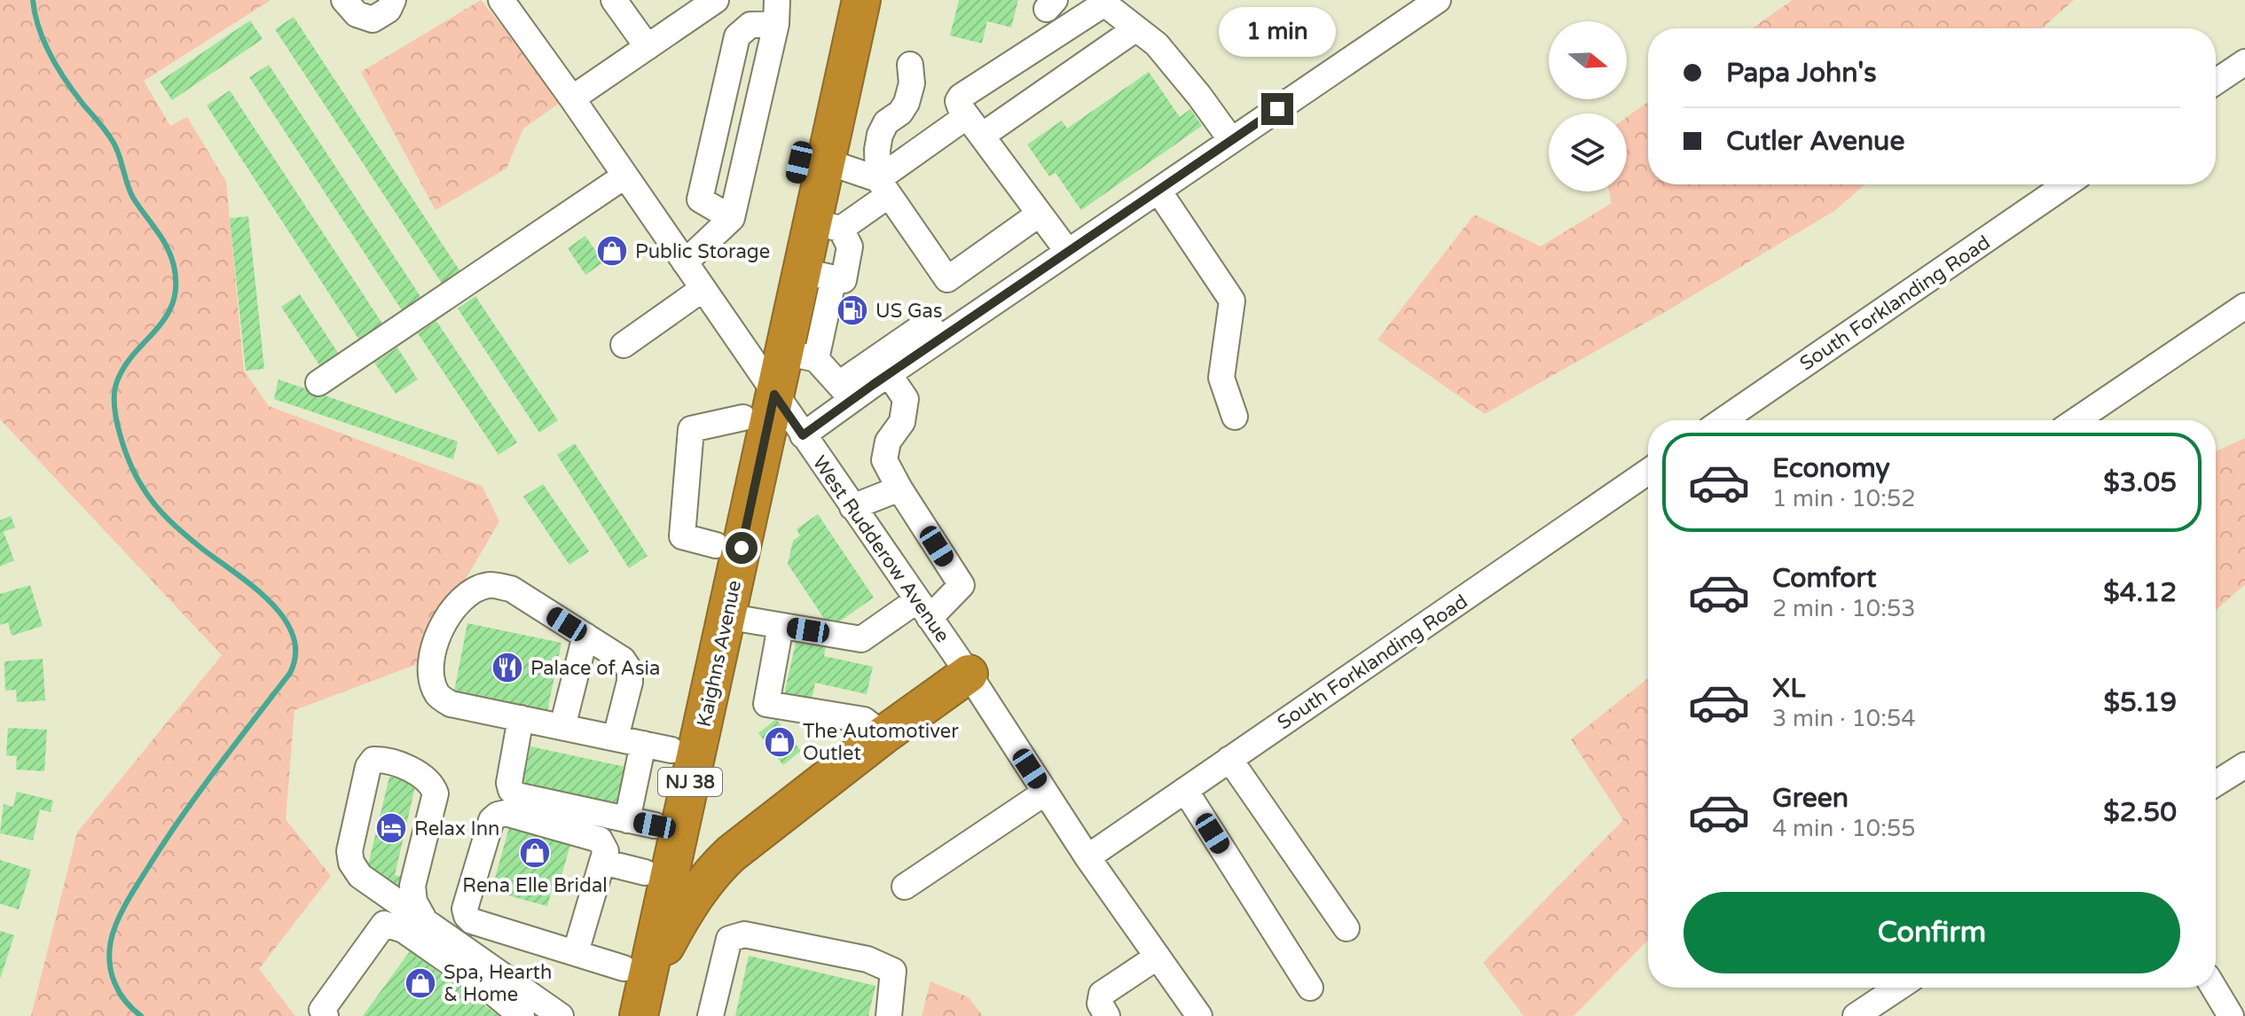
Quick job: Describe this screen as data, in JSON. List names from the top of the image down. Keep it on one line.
{"streets":{"highway":["Kaighns Avenue","NJ 38"],"street":["South Forklanding Road","West Rudderow Avenue"]},"crossings":[["South Forklanding Road","West Rudderow Avenue"],["West Rudderow Avenue","Kaighns Avenue"]],"places":{"shop":["Public Storage","The Automotiver Outlet","Rena Elle Bridal","Spa, Hearth & Home"],"fuel station":["US Gas"],"restaurant":["Palace of Asia"],"hotel":["Relax Inn"]},"north":"right","page":{"bubble":"1 min","banner":["Papa John's","Cutler Avenue"],"list":[{"name":"Economy","note":"1 min · 10:52","value":"$3.05"},{"name":"Comfort","note":"2 min · 10:53","value":"$4.12"},{"name":"XL","note":"3 min · 10:54","value":"$5.19"},{"name":"Green","note":"4 min · 10:55","value":"$2.50"}],"buttons":"Confirm"}}
